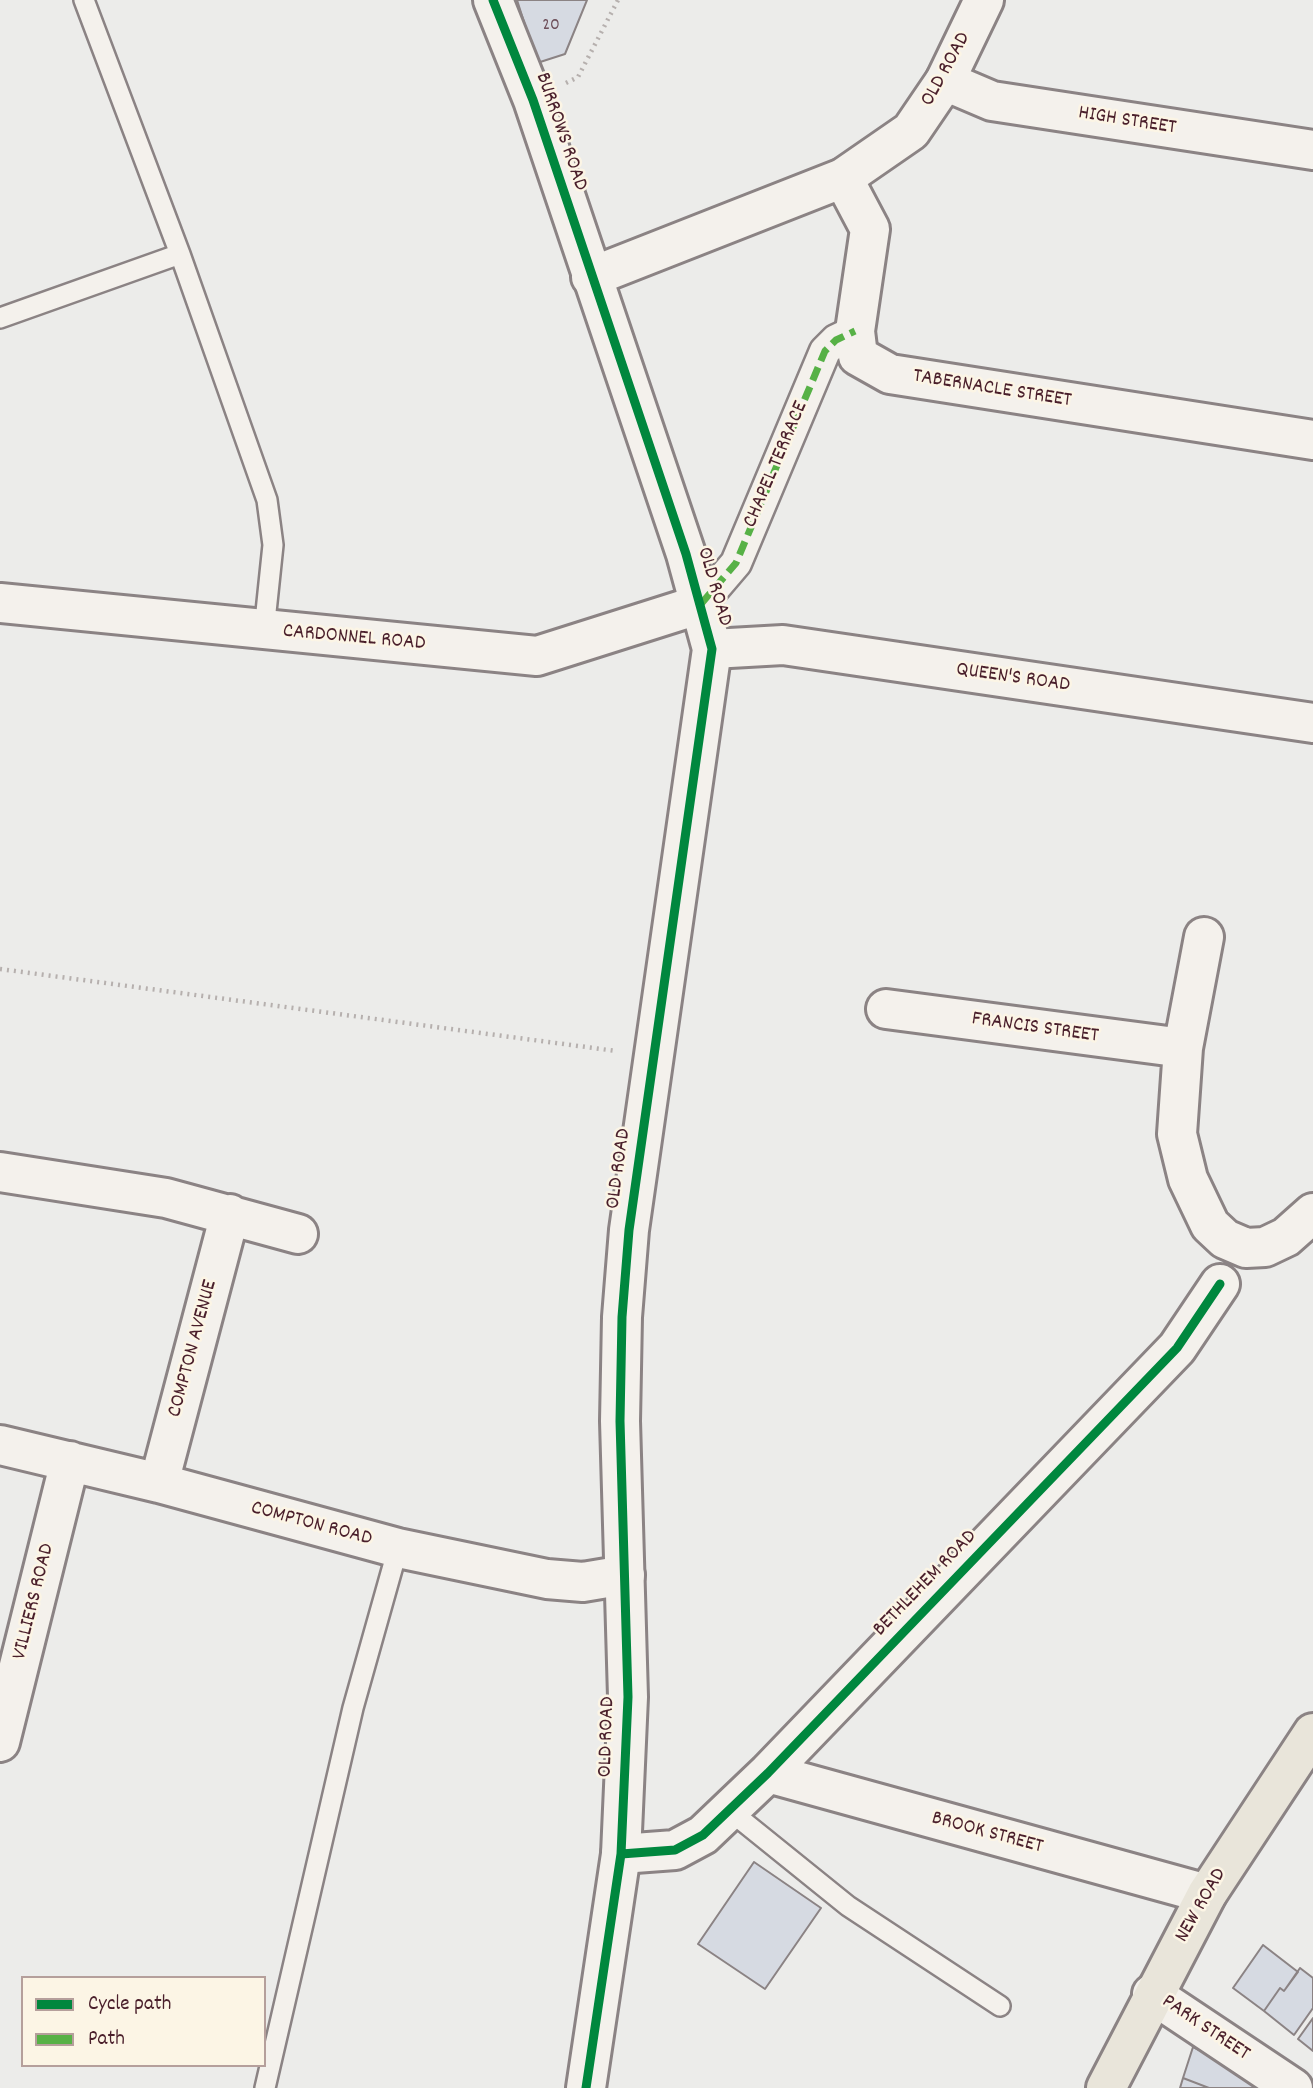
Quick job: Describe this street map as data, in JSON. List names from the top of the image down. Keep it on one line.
{"streets":{"main road":["NEW ROAD"],"street":["OLD ROAD","HIGH STREET","BURROWS ROAD","TABERNACLE STREET","CHAPEL TERRACE","CARDONNEL ROAD","QUEEN'S ROAD","FRANCIS STREET","COMPTON AVENUE","COMPTON ROAD","BETHLEHEM ROAD","VILLIERS ROAD","BROOK STREET","PARK STREET"]},"crossings":[["OLD ROAD","HIGH STREET"],["OLD ROAD","BURROWS ROAD"],["OLD ROAD","TABERNACLE STREET"],["OLD ROAD","CHAPEL TERRACE"],["OLD ROAD","CARDONNEL ROAD"],["OLD ROAD","QUEEN'S ROAD"],["OLD ROAD","COMPTON ROAD"],["OLD ROAD","BETHLEHEM ROAD"],["TABERNACLE STREET","CHAPEL TERRACE"],["CHAPEL TERRACE","CARDONNEL ROAD"],["COMPTON AVENUE","COMPTON ROAD"],["COMPTON ROAD","VILLIERS ROAD"],["BETHLEHEM ROAD","BROOK STREET"],["BROOK STREET","NEW ROAD"],["NEW ROAD","PARK STREET"]],"house_numbers":["20"],"legend":["Cycle path","Path"]}
